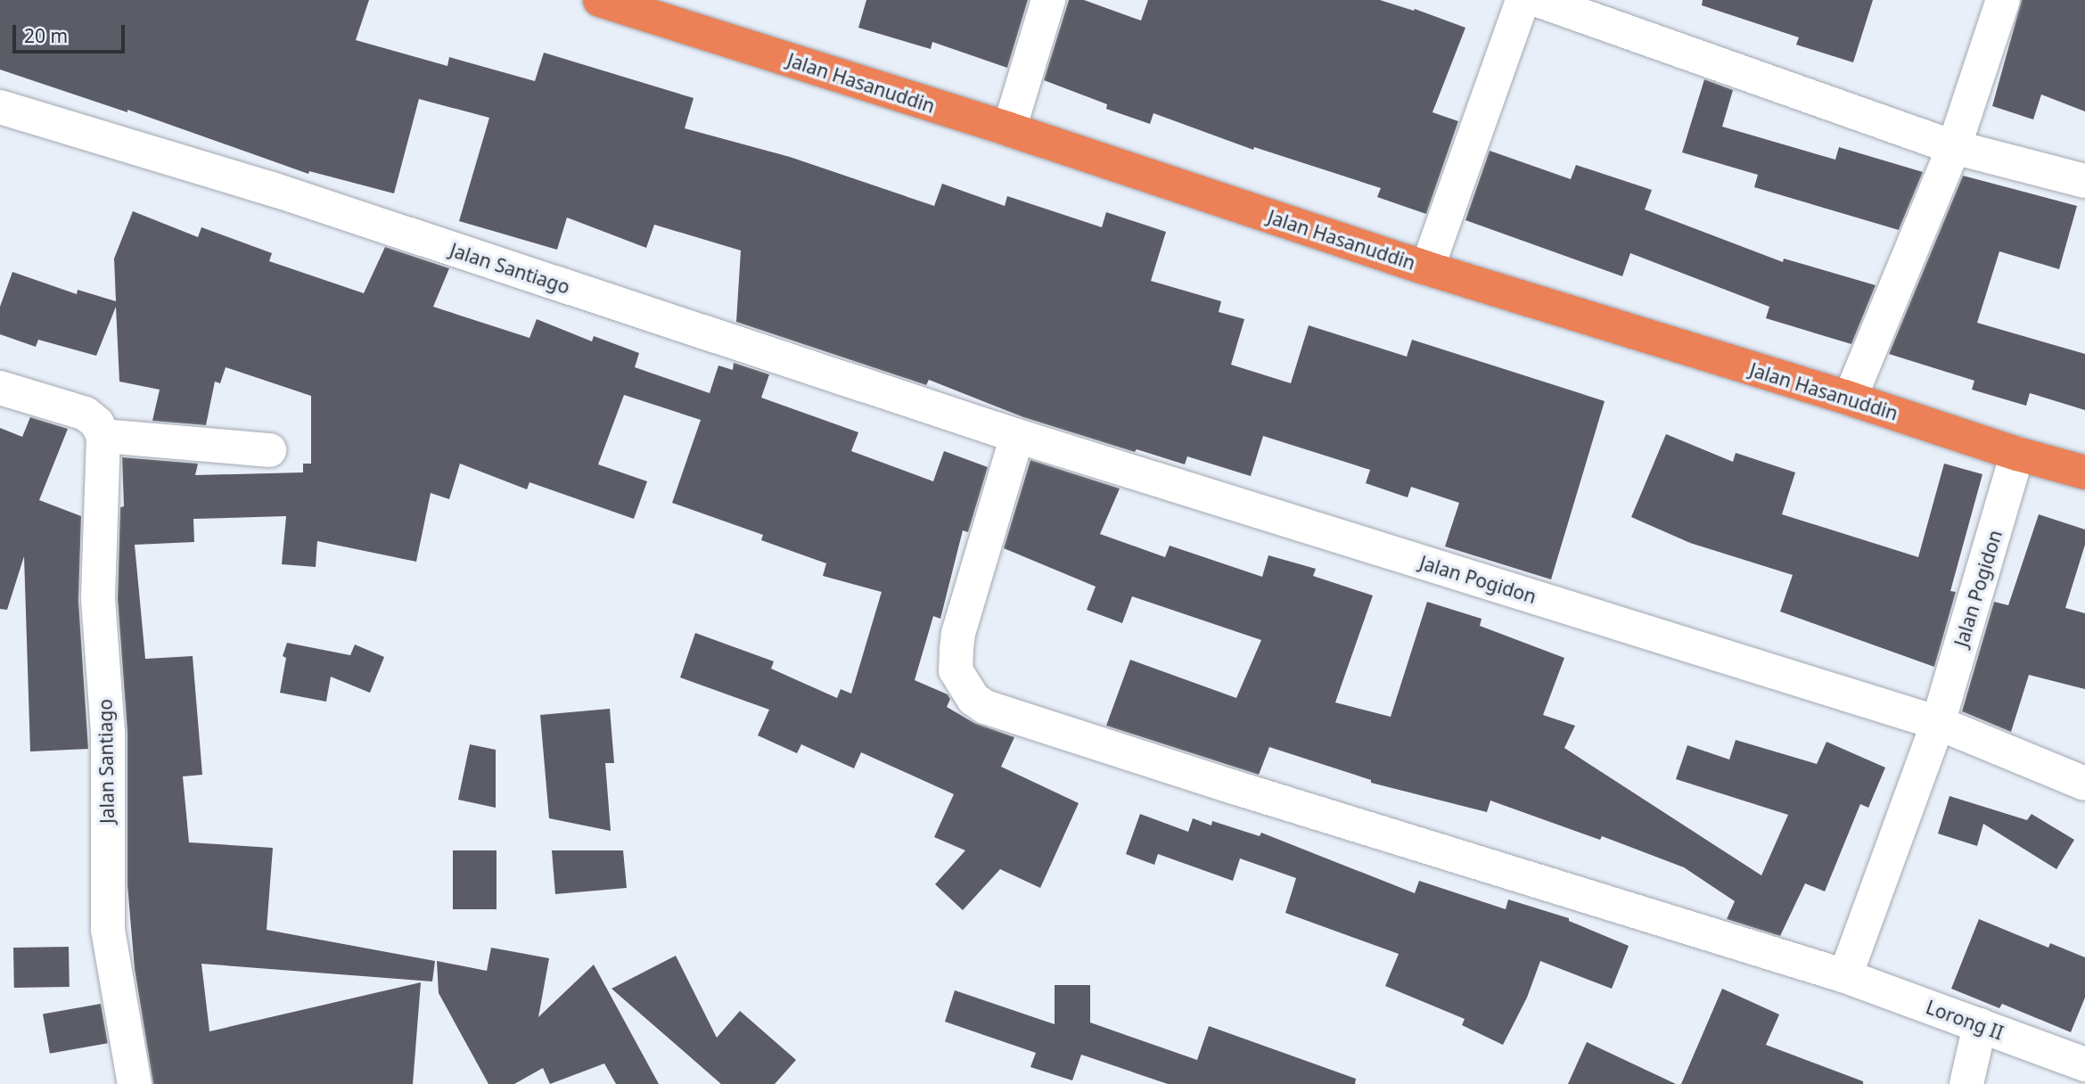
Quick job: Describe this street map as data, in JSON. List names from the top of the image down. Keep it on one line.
{"streets":{"highway":["Jalan Hasanuddin"],"street":["Jalan Santiago","Jalan Pogidon","Lorong II"]},"crossings":[["Jalan Hasanuddin","Jalan Pogidon"],["Jalan Santiago","Jalan Pogidon"],["Jalan Santiago","Lorong II"],["Jalan Pogidon","Lorong II"]],"scale_bar":"20 m"}
